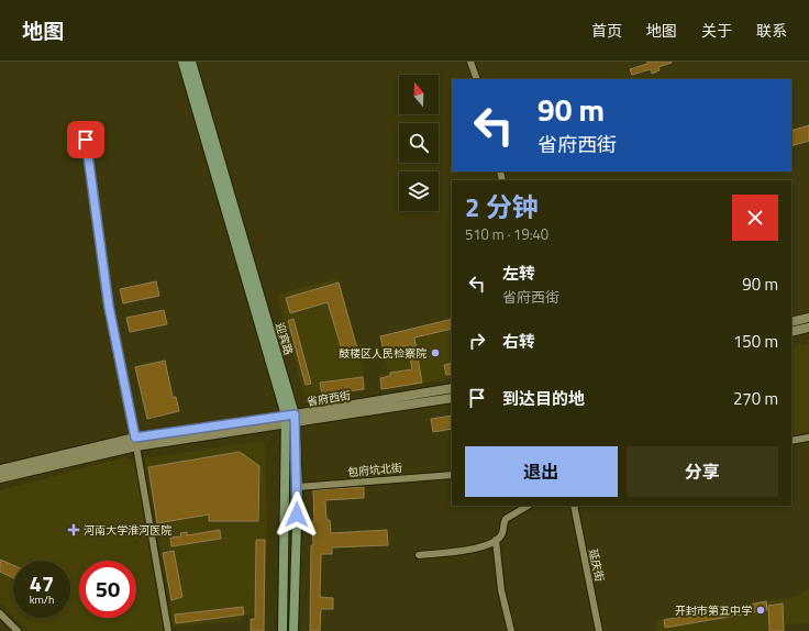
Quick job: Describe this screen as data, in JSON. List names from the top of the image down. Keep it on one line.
{"streets":{"main road":["迎宾路"],"street":["省府西街","包府坑北街","延庆街"]},"crossings":[["迎宾路","省府西街"],["迎宾路","包府坑北街"]],"places":{"other":["鼓楼区人民检察院","开封市第五中学"],"health":["河南大学淮河医院"]},"north":"top","page":{"header":"地图","nav":["首页","地图","关于","联系"],"turn":["90 m","省府西街"],"heading":["2 分钟","510 m · 19:40"],"list":[{"name":"左转","note":"省府西街","value":"90 m"},{"name":"右转","value":"150 m"},{"name":"到达目的地","value":"270 m"}],"buttons":["退出","分享"],"speed":"47 km/h","limit":"50"}}
